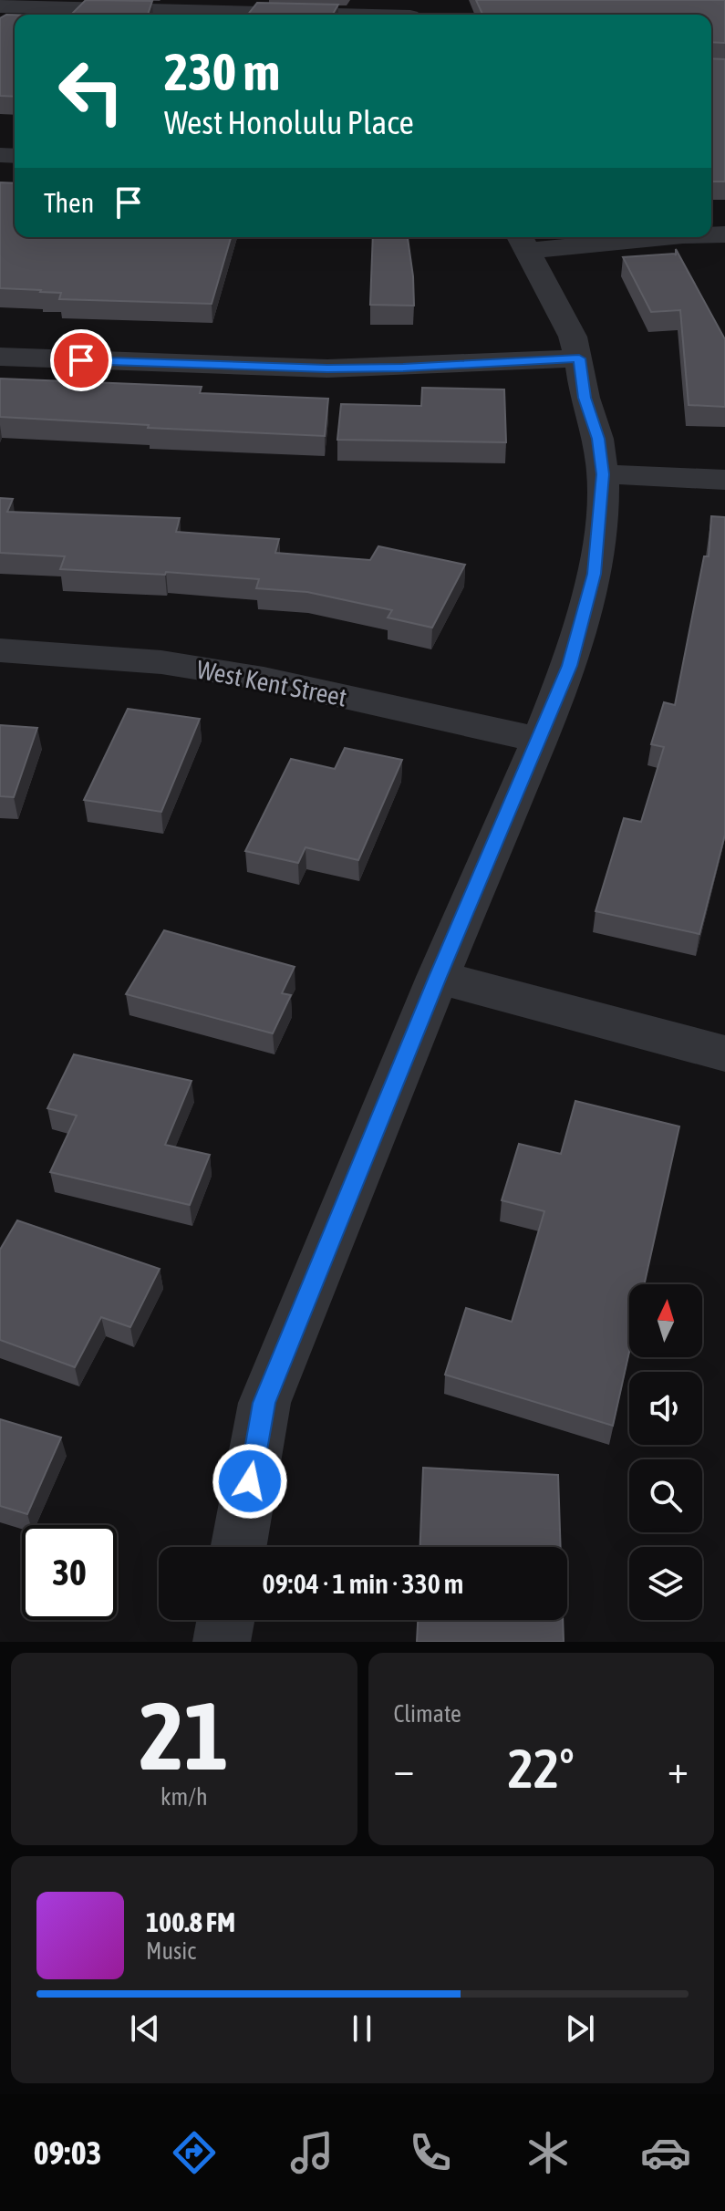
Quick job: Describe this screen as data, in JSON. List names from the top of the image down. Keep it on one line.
{"streets":{"street":["West Kent Street"]},"north":"top","page":{"turn":["230 m","West Honolulu Place"],"then":"Then","limit":"30","trip":"09:04 · 1 min · 330 m","tile":[["21","km/h"],"Climate"],"heat":["−","22°","+"],"song":["100.8 FM","Music"],"tabs":"09:03"}}
